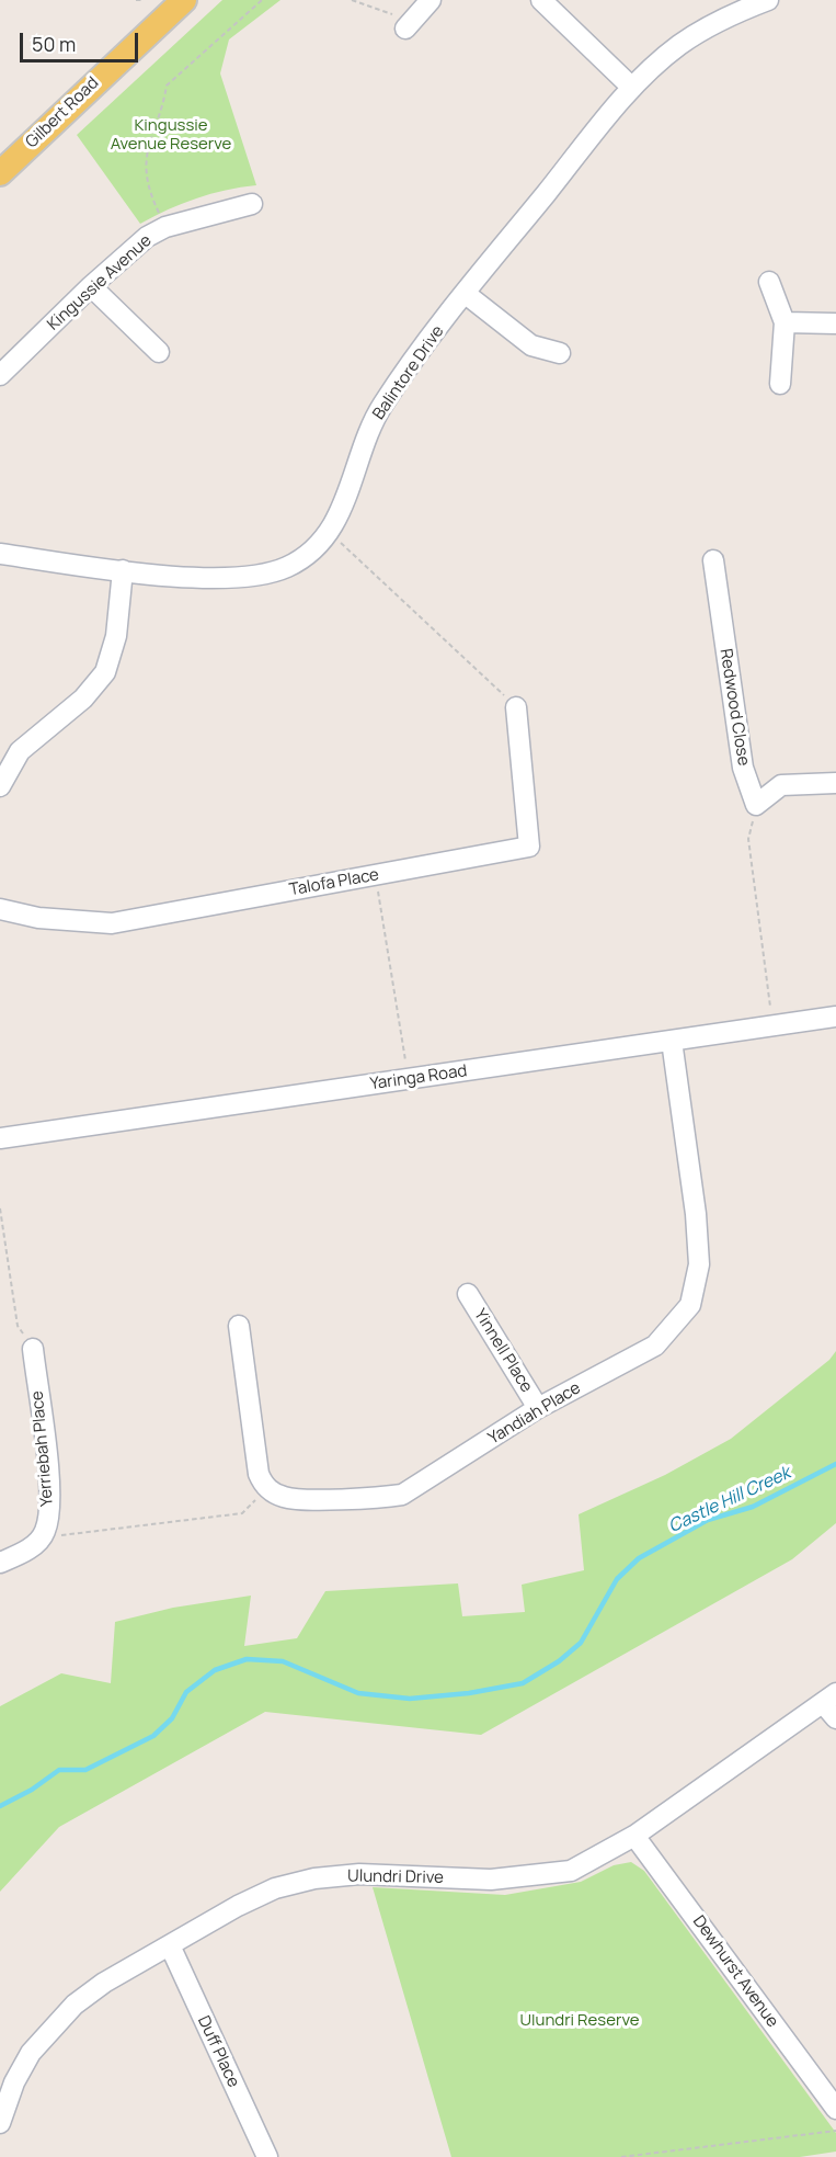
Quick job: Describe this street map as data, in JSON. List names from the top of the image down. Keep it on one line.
{"streets":{"main road":["Gilbert Road"],"street":["Kingussie Avenue","Balintore Drive","Redwood Close","Talofa Place","Yaringa Road","Yinnell Place","Yandiah Place","Yerriebah Place","Ulundri Drive","Dewhurst Avenue","Duff Place"]},"crossings":[["Yaringa Road","Yandiah Place"],["Yinnell Place","Yandiah Place"],["Ulundri Drive","Dewhurst Avenue"],["Ulundri Drive","Duff Place"]],"water":["Castle Hill Creek"],"parks":["Kingussie Avenue Reserve","Ulundri Reserve"],"scale_bar":"50 m"}
